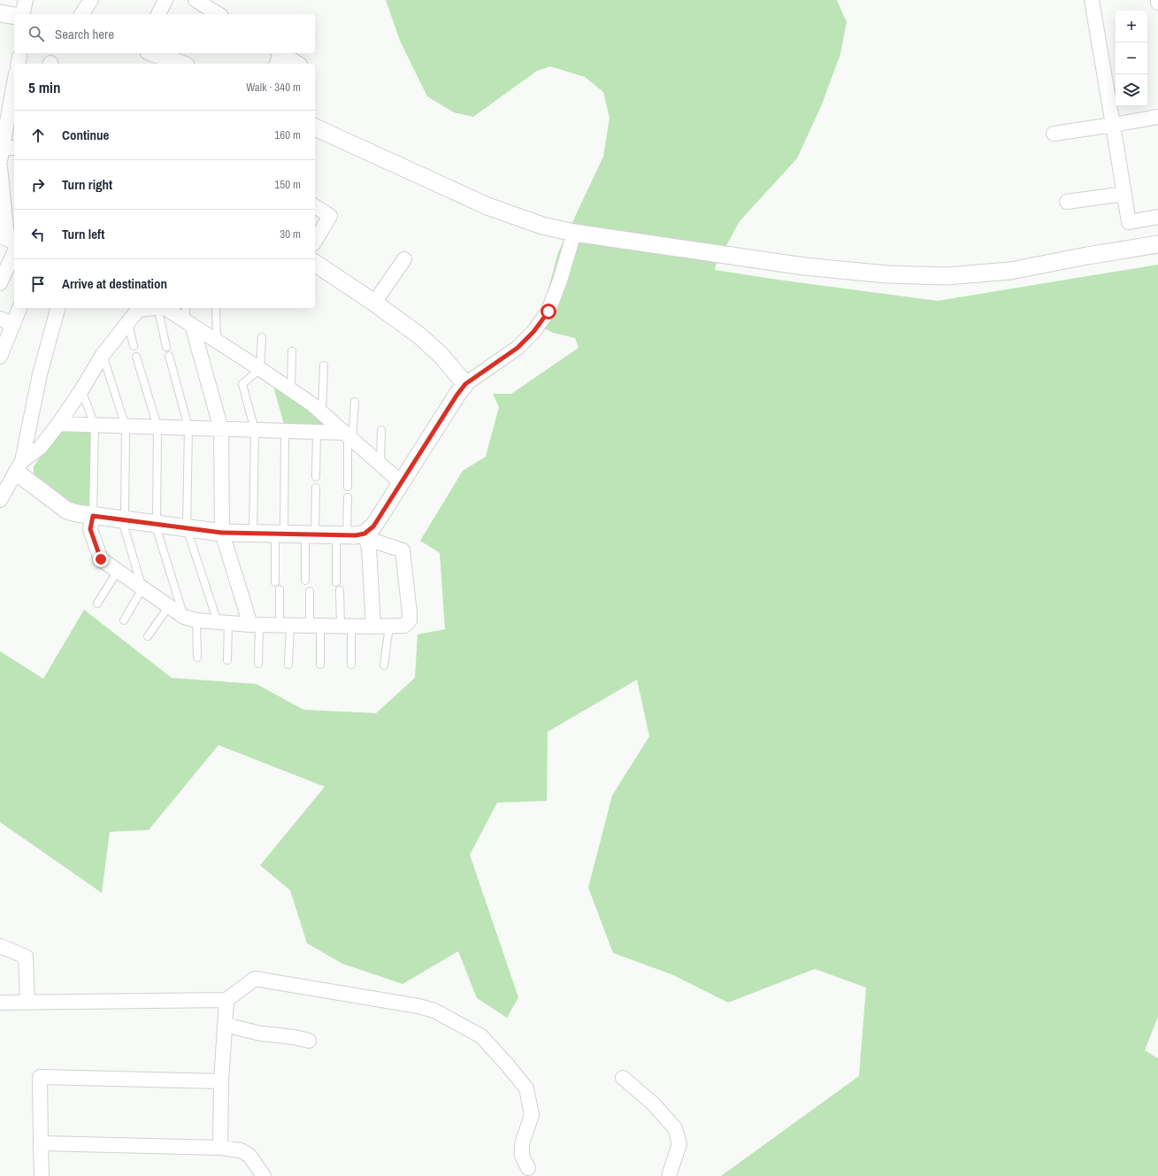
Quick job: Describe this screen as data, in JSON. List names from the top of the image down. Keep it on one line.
{"page":{"map_buttons":["+","−"],"search":"Search here","heading":["5 min","Walk · 340 m"],"list":[["Continue","160 m"],["Turn right","150 m"],["Turn left","30 m"],"Arrive at destination"]}}
